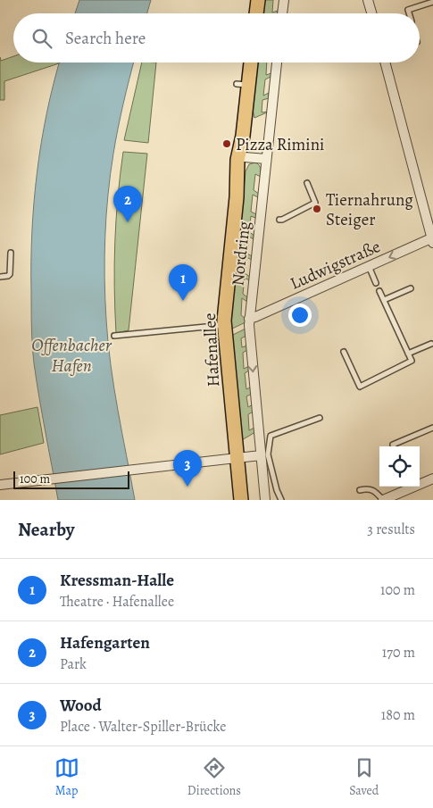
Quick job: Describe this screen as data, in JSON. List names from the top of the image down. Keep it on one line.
{"streets":{"main road":["Hafenallee"],"street":["Nordring","Ludwigstraße"]},"crossings":[["Nordring","Ludwigstraße"]],"water":["Offenbacher Hafen"],"places":["Pizza Rimini","Tiernahrung Steiger"],"scale_bar":"100 m","page":{"search":"Search here","pins":["2","1","3"],"scale":"100 m","heading":["Nearby","3 results"],"list":[{"mark":"1","name":"Kressman-Halle","note":"Theatre · Hafenallee","value":"100 m"},{"mark":"2","name":"Hafengarten","note":"Park","value":"170 m"},{"mark":"3","name":"Wood","note":"Place · Walter-Spiller-Brücke","value":"180 m"}],"nav":["Map","Directions","Saved"]}}
